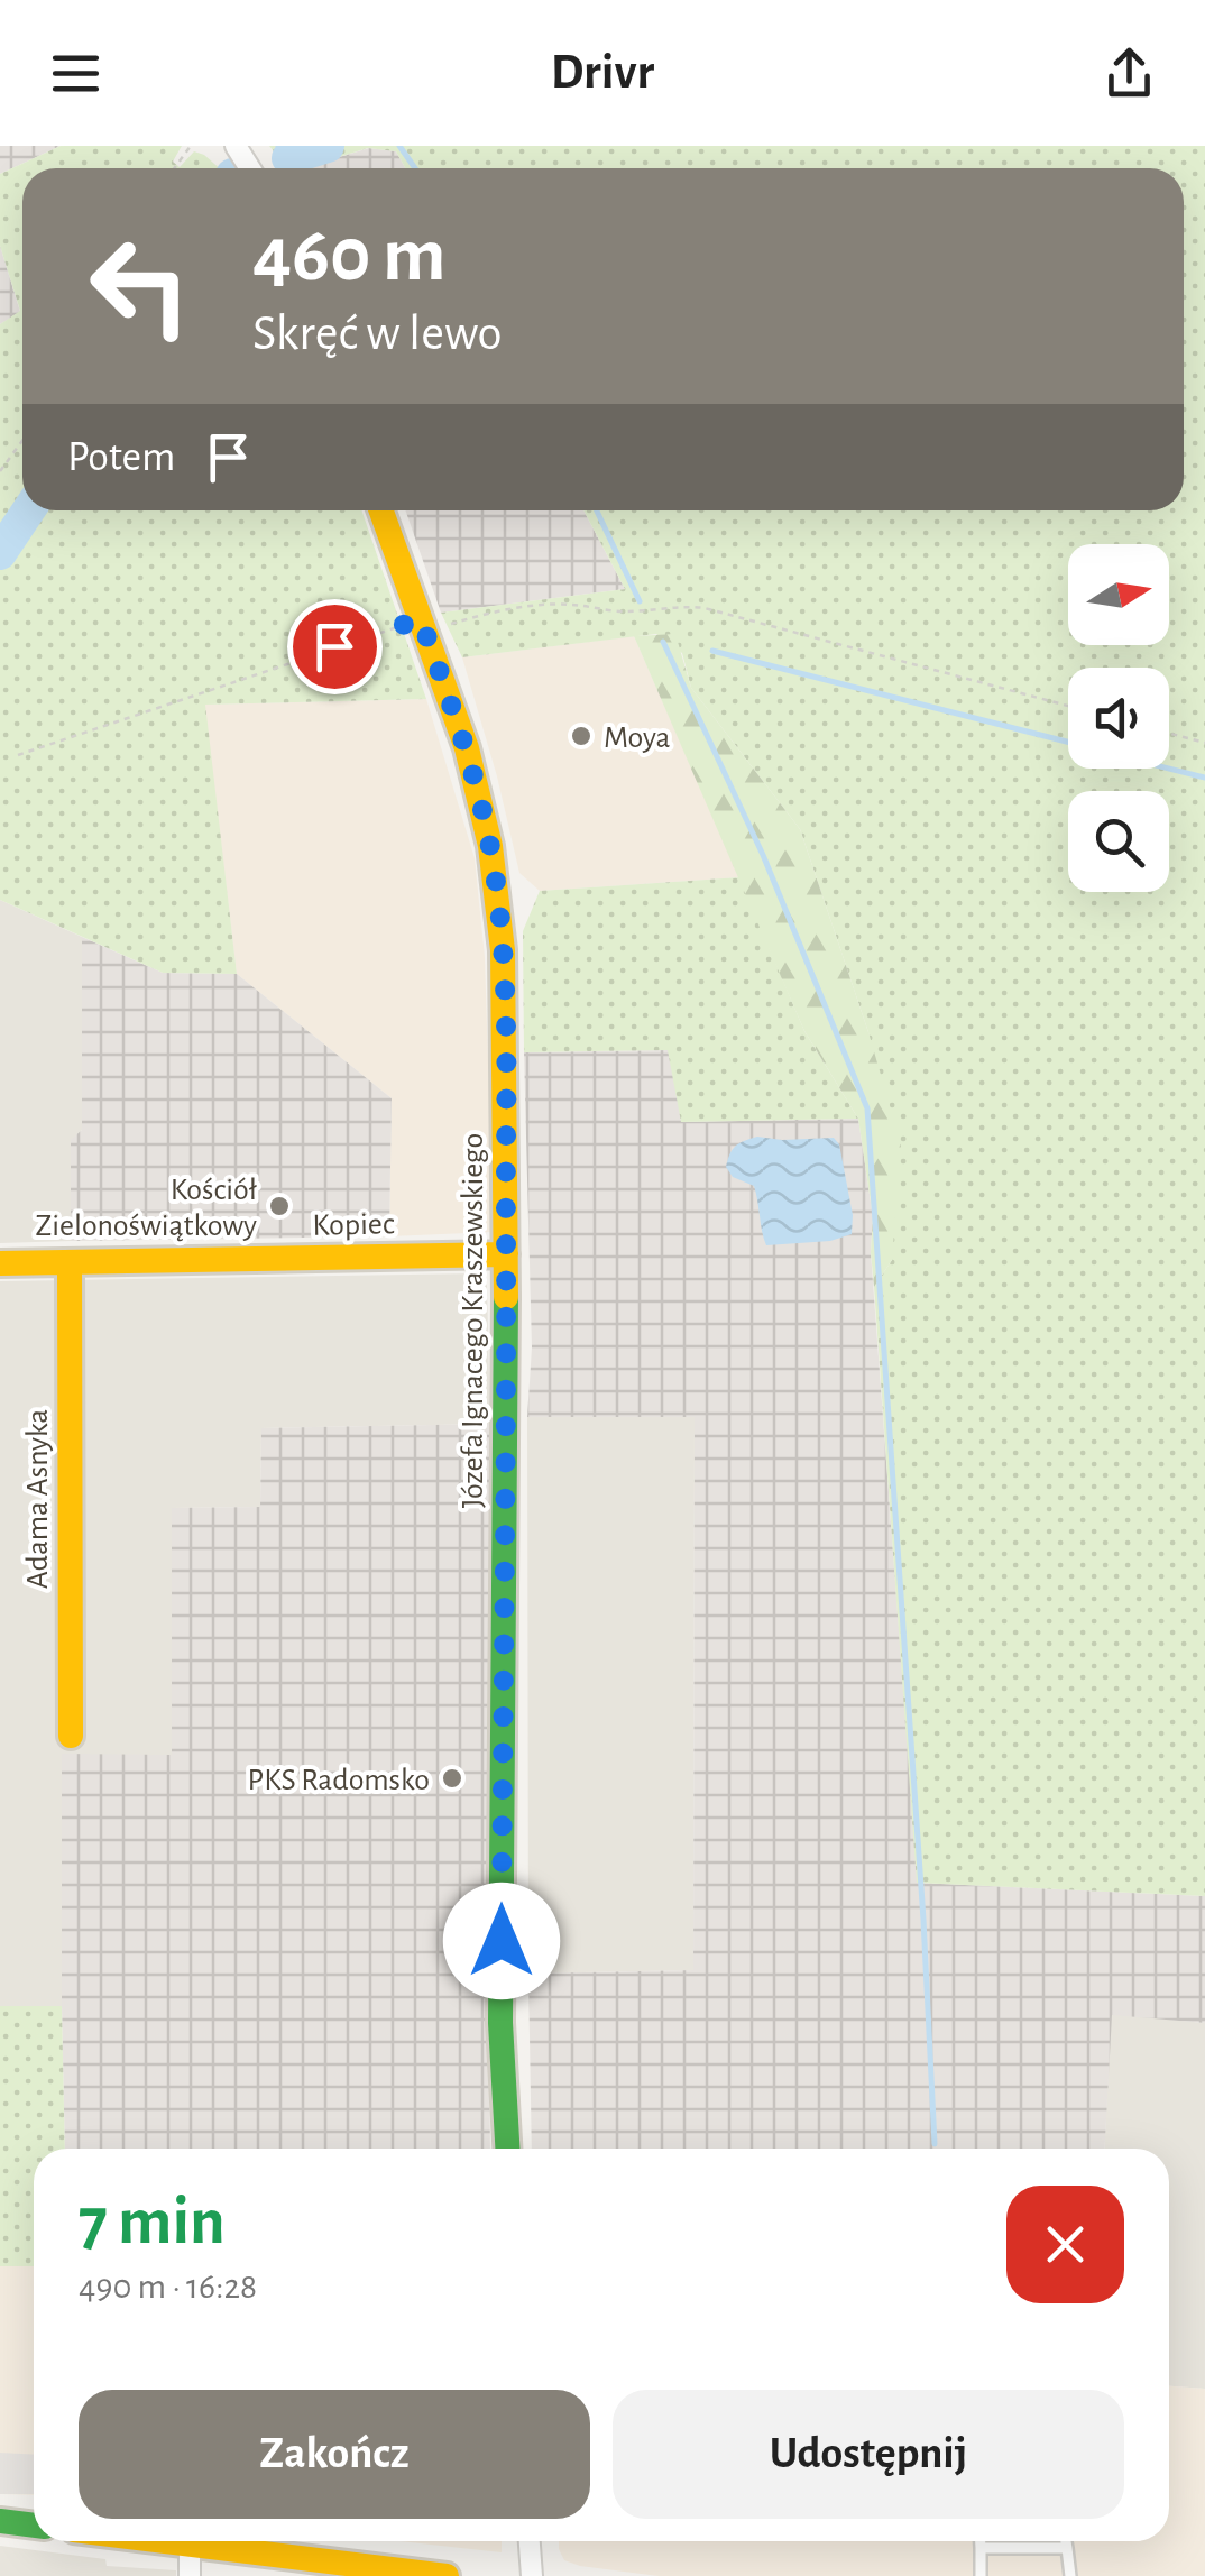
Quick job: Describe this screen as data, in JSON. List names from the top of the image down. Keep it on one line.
{"streets":{"street":["Kopiec","Józefa Ignacego Kraszewskiego","Adama Asnyka"]},"crossings":[["Kopiec","Józefa Ignacego Kraszewskiego"],["Kopiec","Adama Asnyka"]],"places":["Moya","Kościół Zielonoświątkowy","PKS Radomsko"],"north":"right","page":{"header":"Drivr","turn":["460 m","Skręć w lewo"],"then":"Potem","heading":["7 min","490 m · 16:28"],"buttons":["Zakończ","Udostępnij"]}}
